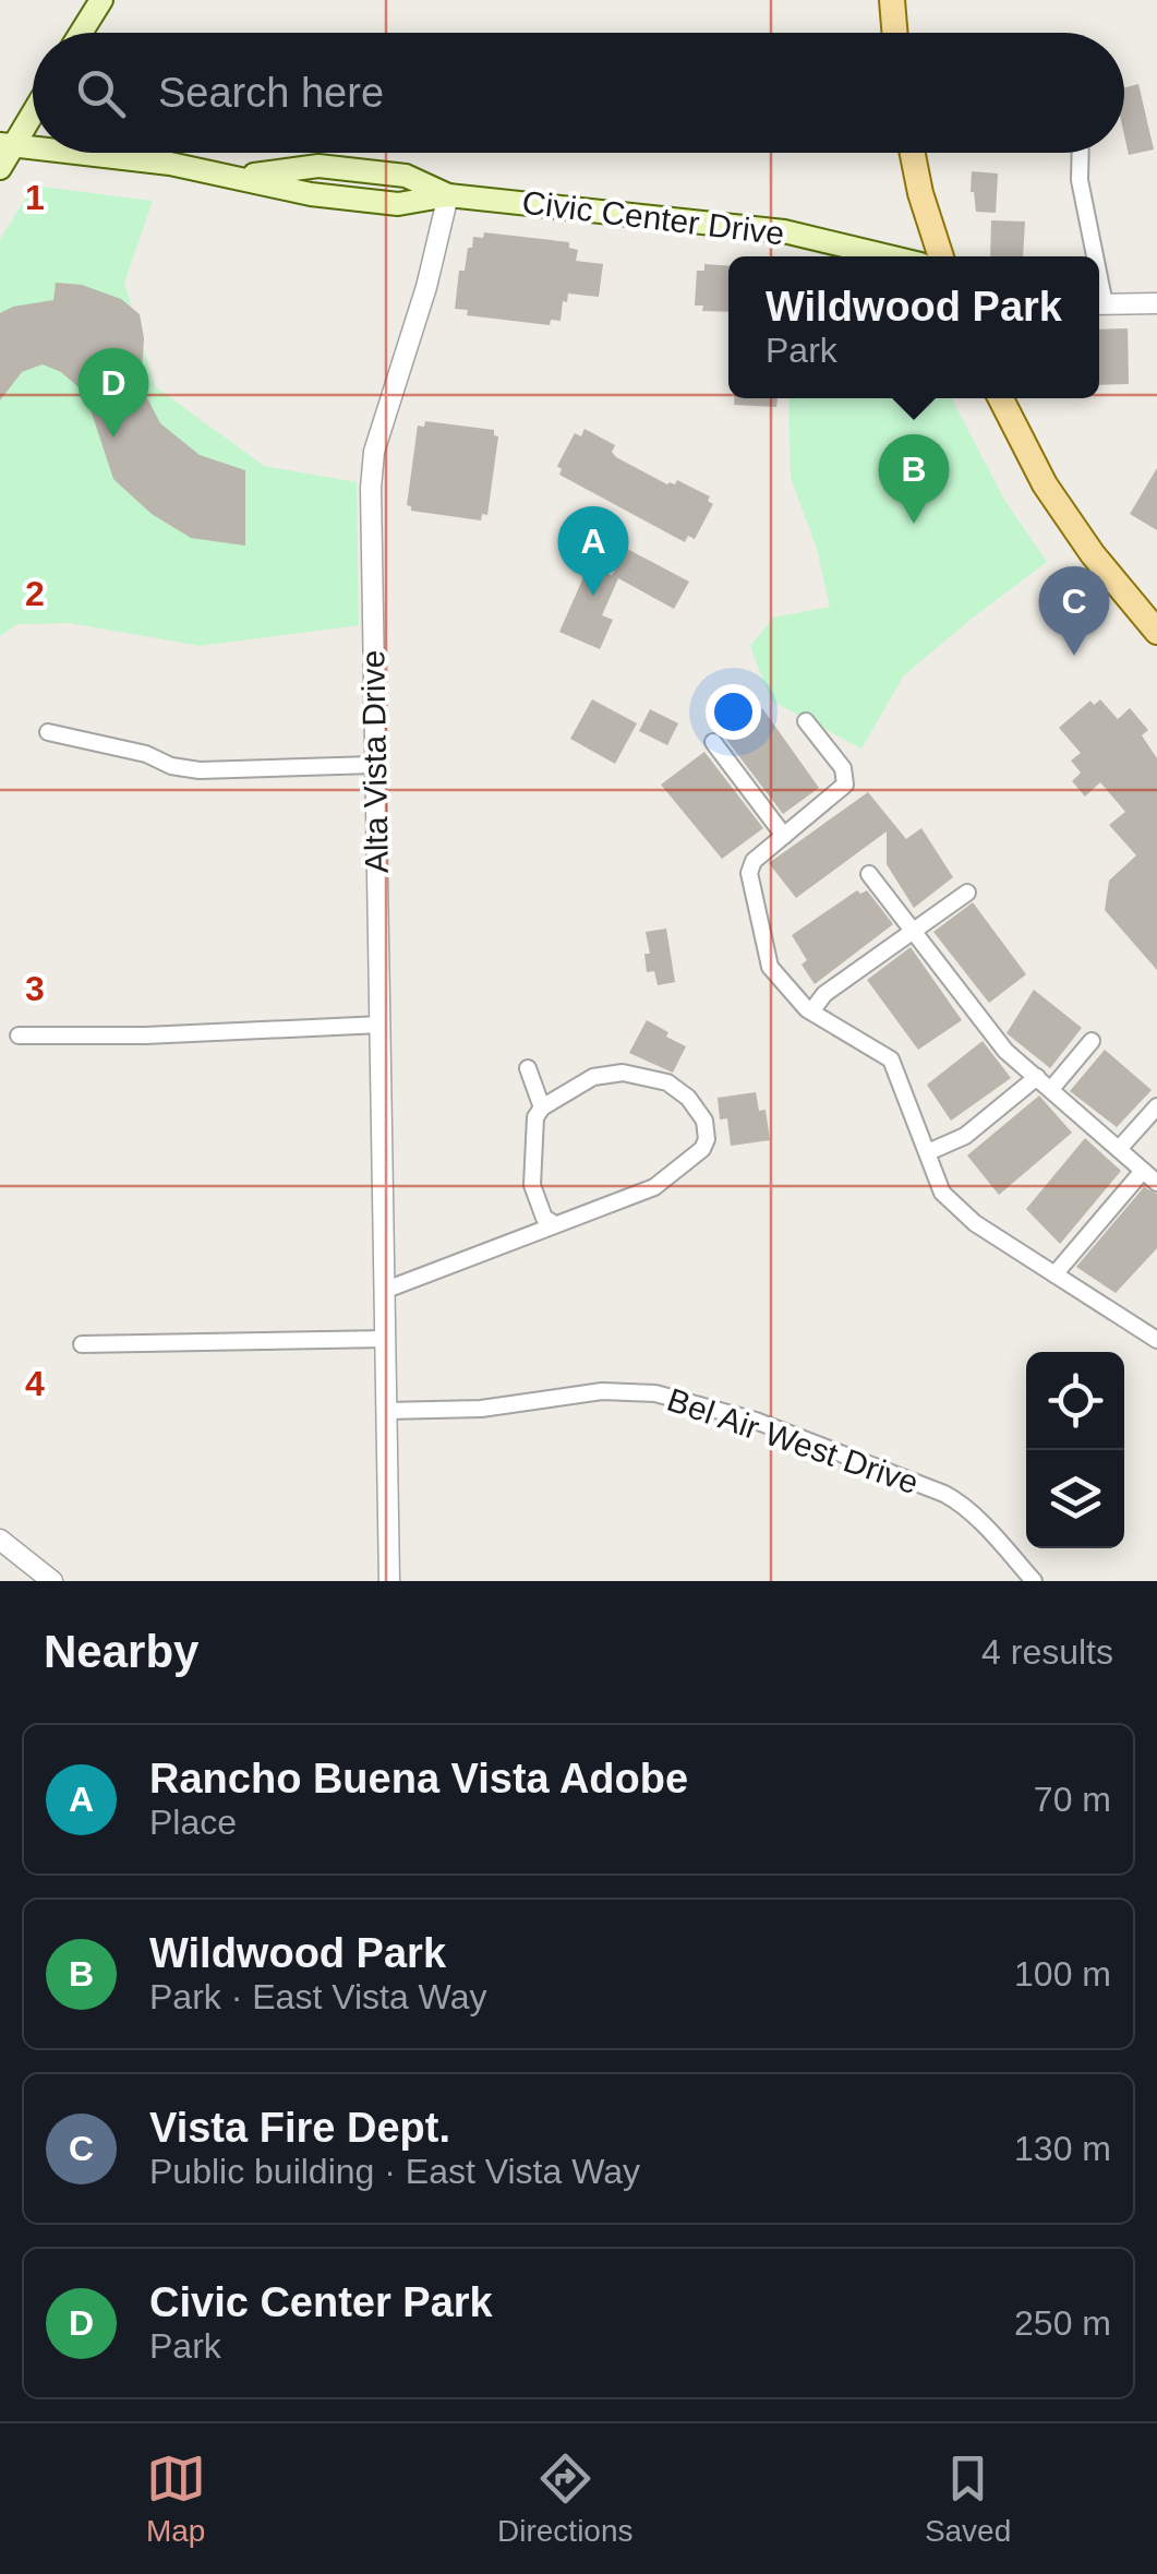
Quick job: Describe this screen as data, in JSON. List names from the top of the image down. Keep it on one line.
{"streets":{"main road":["Civic Center Drive"],"street":["Alta Vista Drive","Bel Air West Drive"]},"crossings":[["Civic Center Drive","Alta Vista Drive"],["Alta Vista Drive","Bel Air West Drive"]],"page":{"search":"Search here","popup":["Wildwood Park","Park"],"pins":["D","B","A","C"],"heading":["Nearby","4 results"],"list":[{"mark":"A","name":"Rancho Buena Vista Adobe","note":"Place","value":"70 m"},{"mark":"B","name":"Wildwood Park","note":"Park · East Vista Way","value":"100 m"},{"mark":"C","name":"Vista Fire Dept.","note":"Public building · East Vista Way","value":"130 m"},{"mark":"D","name":"Civic Center Park","note":"Park","value":"250 m"}],"nav":["Map","Directions","Saved"]},"grid":{"rows":["1","2","3","4"]}}
